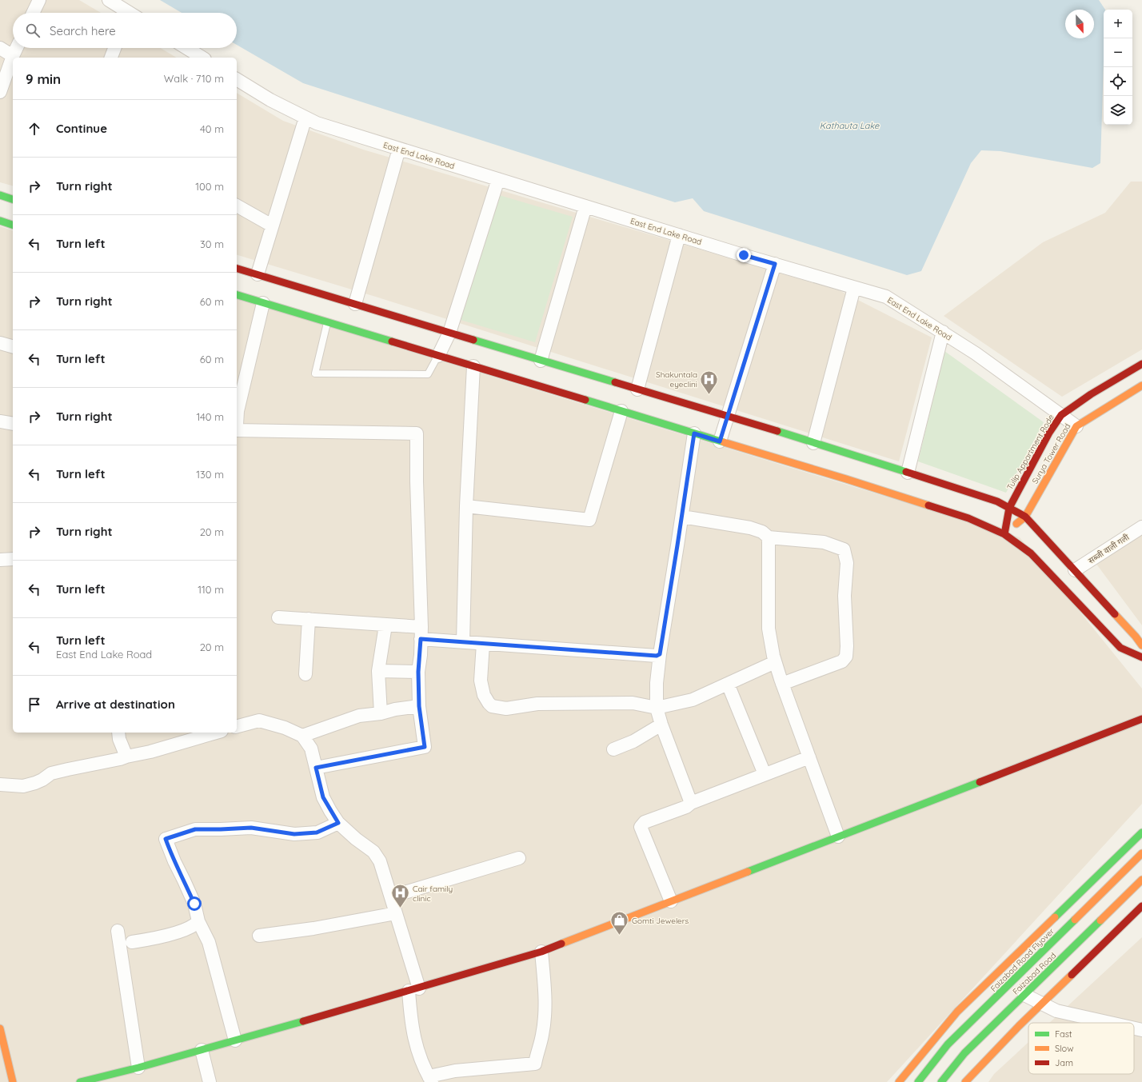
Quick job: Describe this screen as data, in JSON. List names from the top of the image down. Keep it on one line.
{"streets":{"main road":["Tulip Appartment Rode","Surya Tower Road","Faizabad Road Flyover","Faizabad Road"],"street":["East End Lake Road","सब्जी वाली गली"]},"crossings":[["East End Lake Road","Tulip Appartment Rode"],["East End Lake Road","Surya Tower Road"],["Tulip Appartment Rode","Surya Tower Road"]],"water":["Kathauta Lake"],"places":{"hospital":["Shakuntala eyeclini","Cair family clinic"],"shop":["Gomti Jewelers"]},"legend":["Fast","Slow","Jam"],"north":"bottom","page":{"map_buttons":["+","−"],"search":"Search here","heading":["9 min","Walk · 710 m"],"list":[["Continue","40 m"],["Turn right","100 m"],["Turn left","30 m"],["Turn right","60 m"],["Turn left","60 m"],["Turn right","140 m"],["Turn left","130 m"],["Turn right","20 m"],["Turn left","110 m"],["Turn left","East End Lake Road","20 m"],"Arrive at destination"]}}
